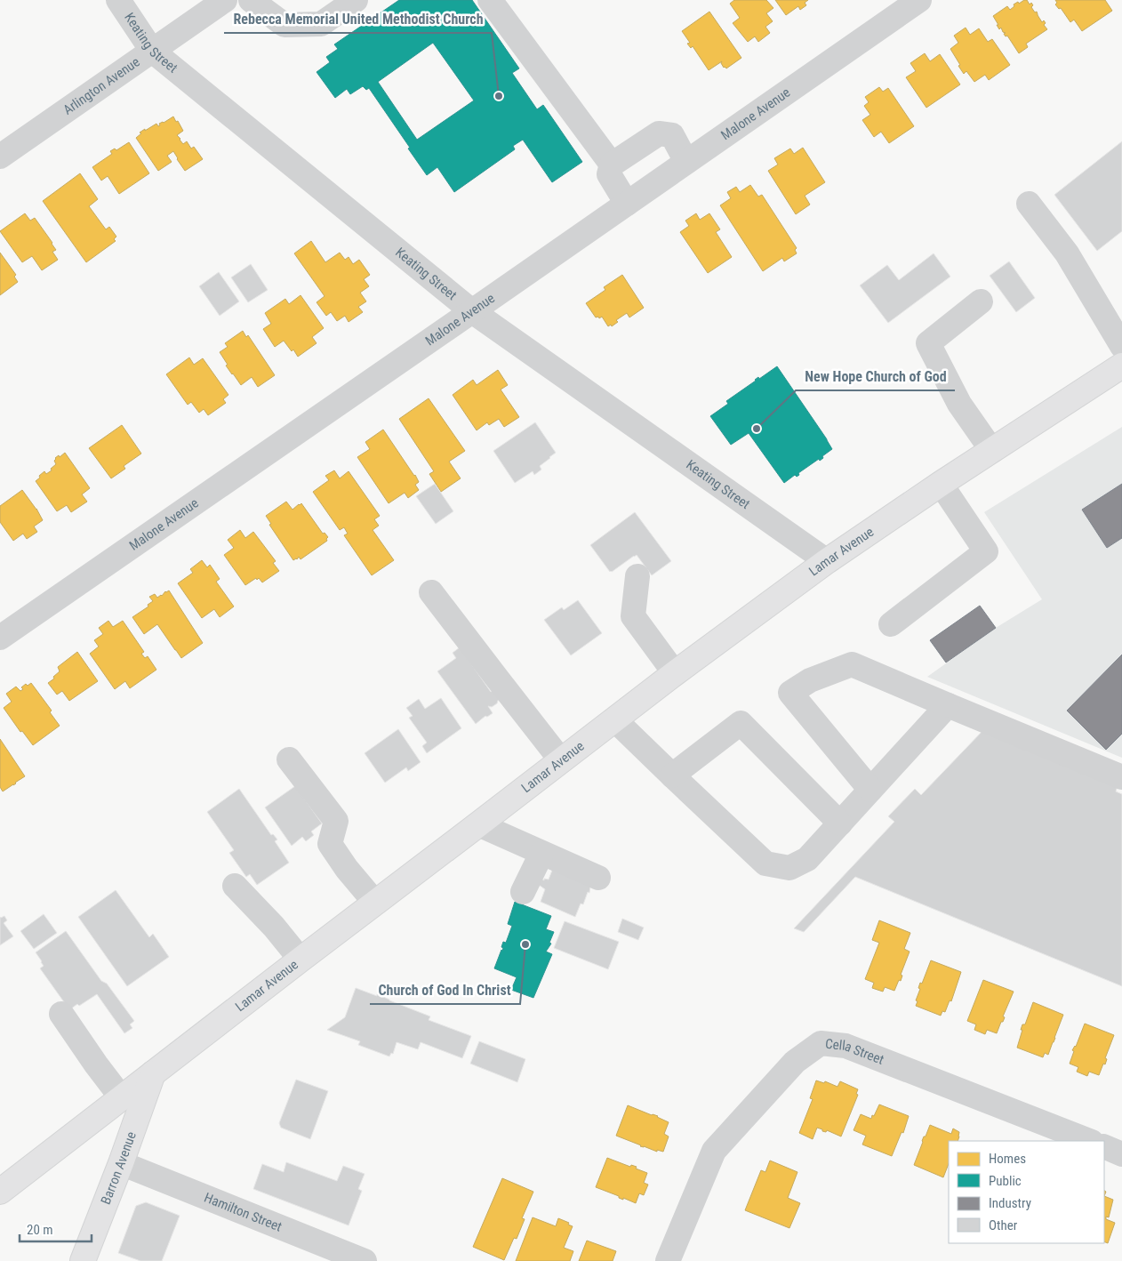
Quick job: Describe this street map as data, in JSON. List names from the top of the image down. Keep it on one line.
{"streets":{"main road":["Lamar Avenue","Barron Avenue"],"street":["Keating Street","Arlington Avenue","Malone Avenue","Cella Street","Hamilton Street"]},"crossings":[["Keating Street","Arlington Avenue"],["Keating Street","Malone Avenue"],["Keating Street","Lamar Avenue"],["Lamar Avenue","Barron Avenue"],["Barron Avenue","Hamilton Street"]],"places":["Rebecca Memorial United Methodist Church","New Hope Church of God","Church of God In Christ"],"legend":["Homes","Public","Industry","Other"],"scale_bar":"20 m"}
